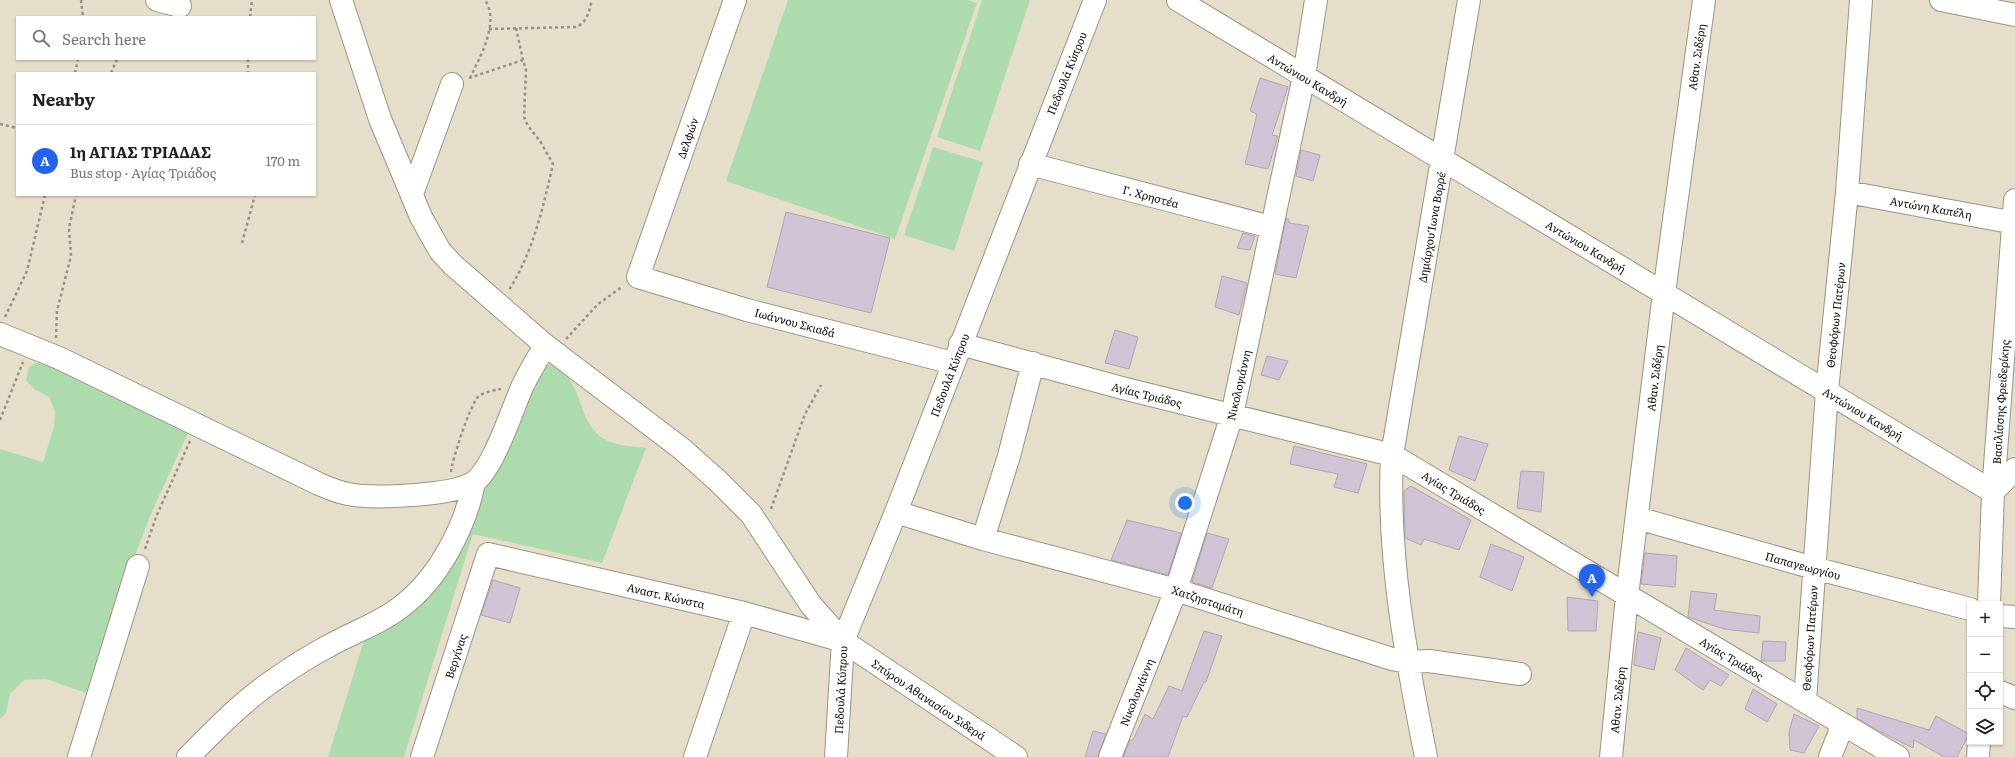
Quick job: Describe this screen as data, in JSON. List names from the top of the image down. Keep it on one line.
{"streets":{"street":["Αθαν. Σιδέρη","Πεδουλά Κύπρου","Αντώνιου Κανδρή","Δελφών","Γ. Χρηστέα","Αντώνη Καπέλη","Δημάρχου Ίωνα Βορρέ","Θεοφόρων Πατέρων","Ιωάννου Σκιαδά","Νικολογιάννη","Αγίας Τριάδος","Βασιλίσσης Φρειδερίκης","Παπαγεωργίου","Αναστ. Κώνστα","Χατζησταμάτη","Βεργίνας","Σπύρου Αθανασίου Σιδερά"]},"crossings":[["Αθαν. Σιδέρη","Αντώνιου Κανδρή"],["Αθαν. Σιδέρη","Αγίας Τριάδος"],["Αθαν. Σιδέρη","Παπαγεωργίου"],["Πεδουλά Κύπρου","Γ. Χρηστέα"],["Πεδουλά Κύπρου","Ιωάννου Σκιαδά"],["Πεδουλά Κύπρου","Αγίας Τριάδος"],["Πεδουλά Κύπρου","Αναστ. Κώνστα"],["Πεδουλά Κύπρου","Χατζησταμάτη"],["Πεδουλά Κύπρου","Σπύρου Αθανασίου Σιδερά"],["Αντώνιου Κανδρή","Δημάρχου Ίωνα Βορρέ"],["Αντώνιου Κανδρή","Θεοφόρων Πατέρων"],["Αντώνιου Κανδρή","Νικολογιάννη"],["Αντώνιου Κανδρή","Βασιλίσσης Φρειδερίκης"],["Δελφών","Ιωάννου Σκιαδά"],["Γ. Χρηστέα","Νικολογιάννη"],["Αντώνη Καπέλη","Θεοφόρων Πατέρων"],["Αντώνη Καπέλη","Βασιλίσσης Φρειδερίκης"],["Δημάρχου Ίωνα Βορρέ","Αγίας Τριάδος"],["Δημάρχου Ίωνα Βορρέ","Χατζησταμάτη"],["Θεοφόρων Πατέρων","Αγίας Τριάδος"],["Θεοφόρων Πατέρων","Παπαγεωργίου"],["Ιωάννου Σκιαδά","Αγίας Τριάδος"],["Νικολογιάννη","Αγίας Τριάδος"],["Νικολογιάννη","Χατζησταμάτη"],["Αναστ. Κώνστα","Βεργίνας"],["Αναστ. Κώνστα","Σπύρου Αθανασίου Σιδερά"]],"page":{"search":"Search here","heading":"Nearby","list":[{"mark":"A","name":"1η ΑΓΙΑΣ ΤΡΙΑΔΑΣ","note":"Bus stop · Αγίας Τριάδος","value":"170 m"}],"pins":"A","map_buttons":["+","−"]}}
